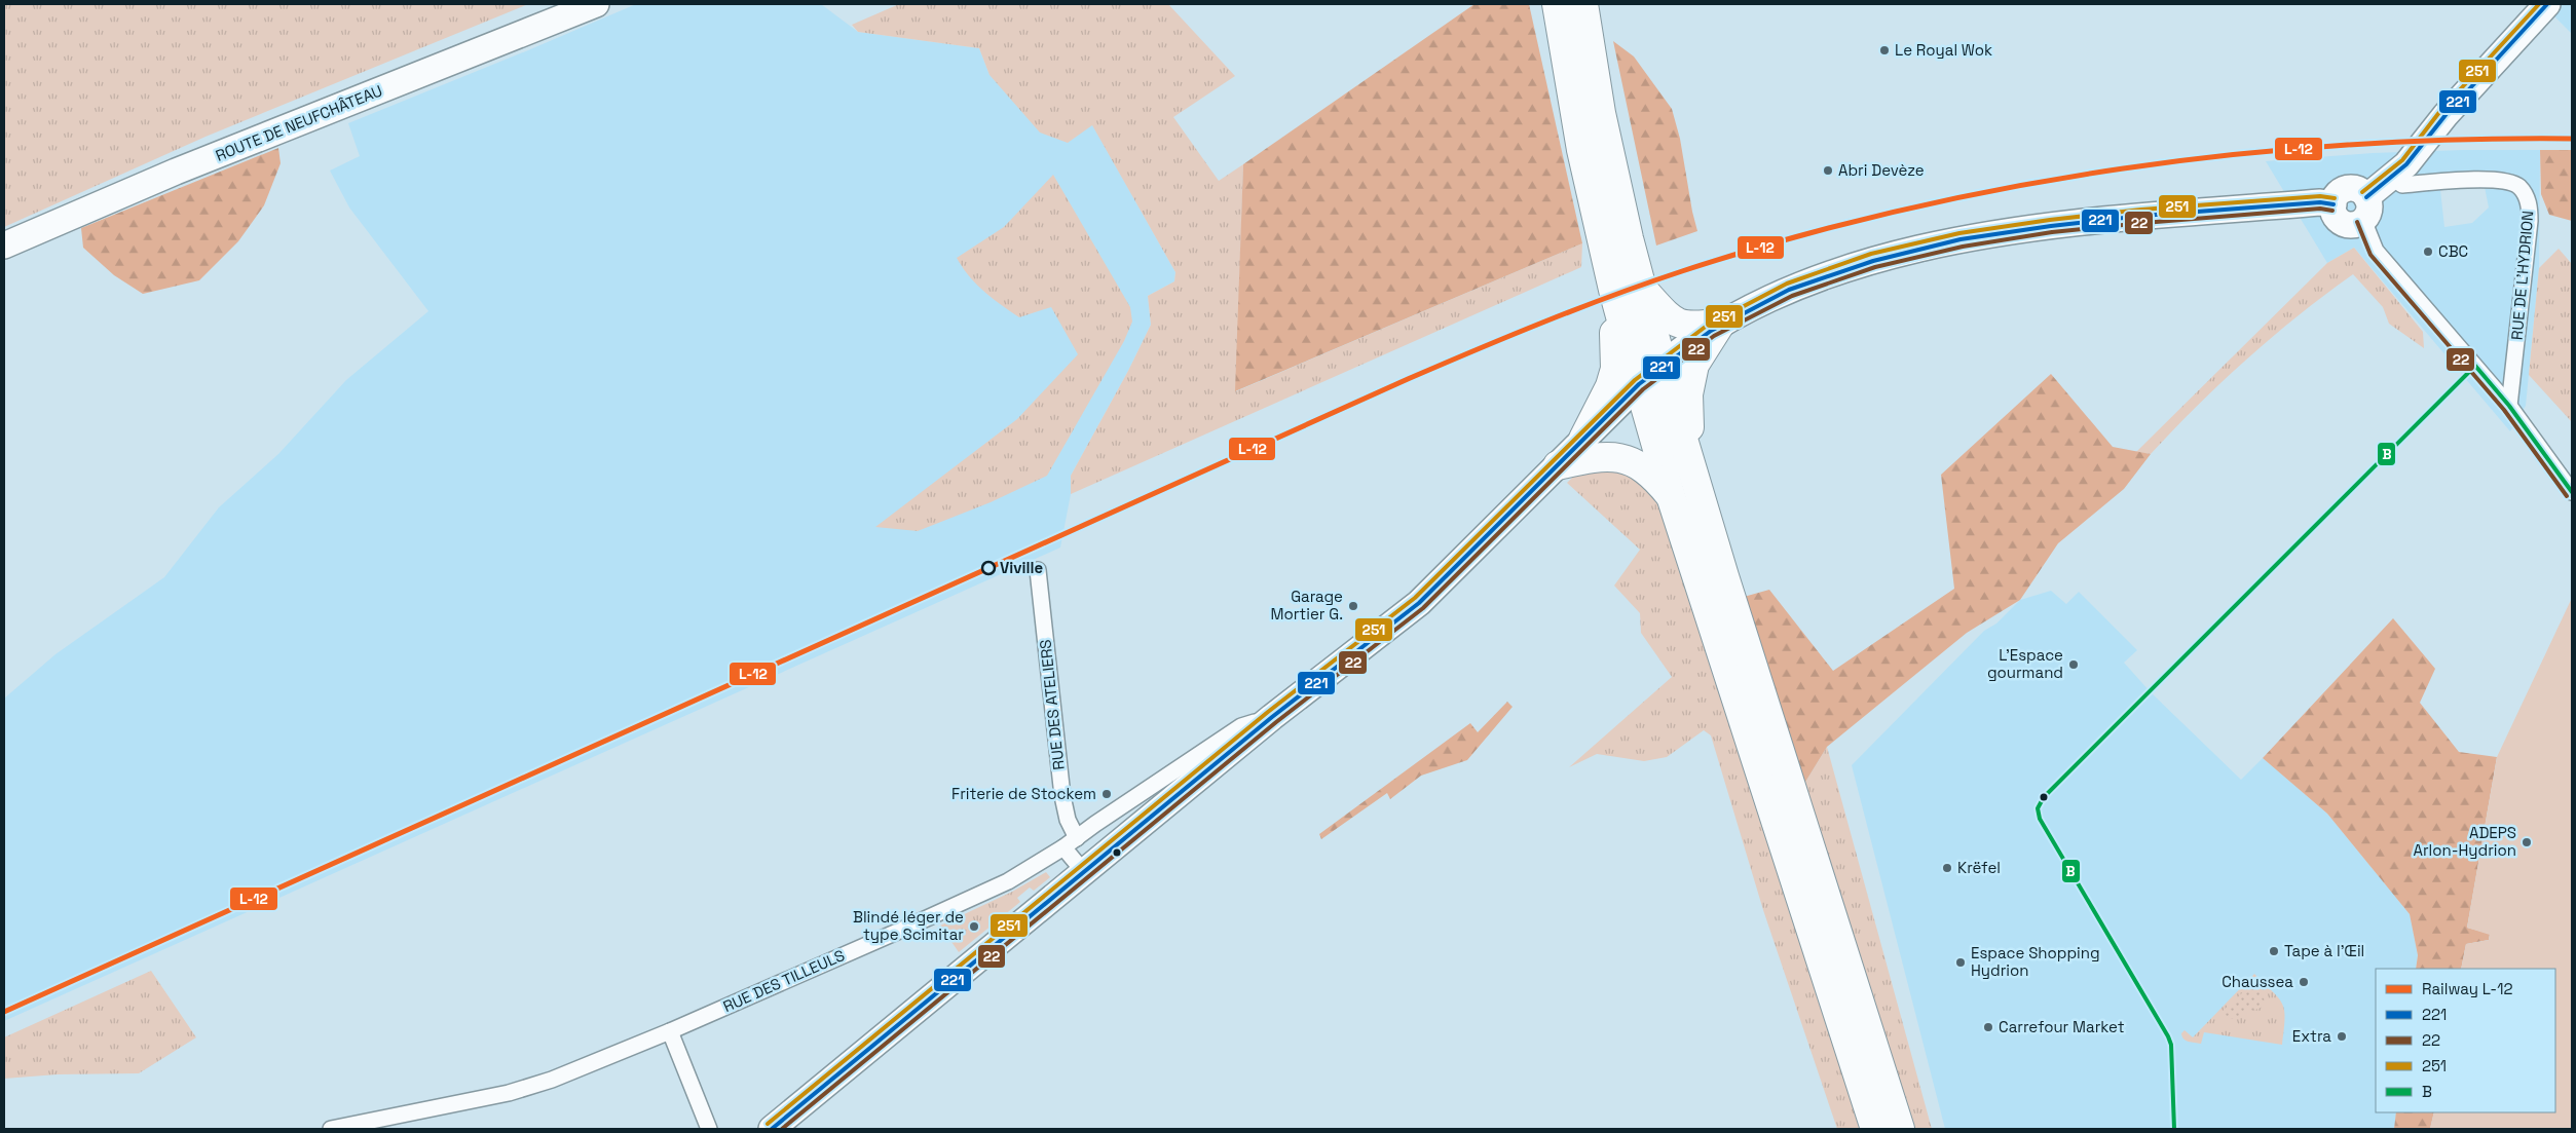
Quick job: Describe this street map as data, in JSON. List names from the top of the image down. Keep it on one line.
{"streets":{"main road":["ROUTE DE NEUFCHÂTEAU"],"street":["RUE DE L'HYDRION","RUE DES ATELIERS","RUE DES TILLEULS"]},"crossings":[["RUE DES ATELIERS","RUE DES TILLEULS"]],"places":["Le Royal Wok","Abri Devèze","CBC","Viville","Garage Mortier G.","L'Espace gourmand","Friterie de Stockem","ADEPS Arlon-Hydrion","Krëfel","Blindé léger de type Scimitar","Tape à l'Œil","Espace Shopping Hydrion","Chaussea","Carrefour Market","Extra"],"lines":["transit line 221","transit line 251","rail line L-12","transit line 22","transit line B"],"legend":["Railway L-12","221","22","251","B"]}
